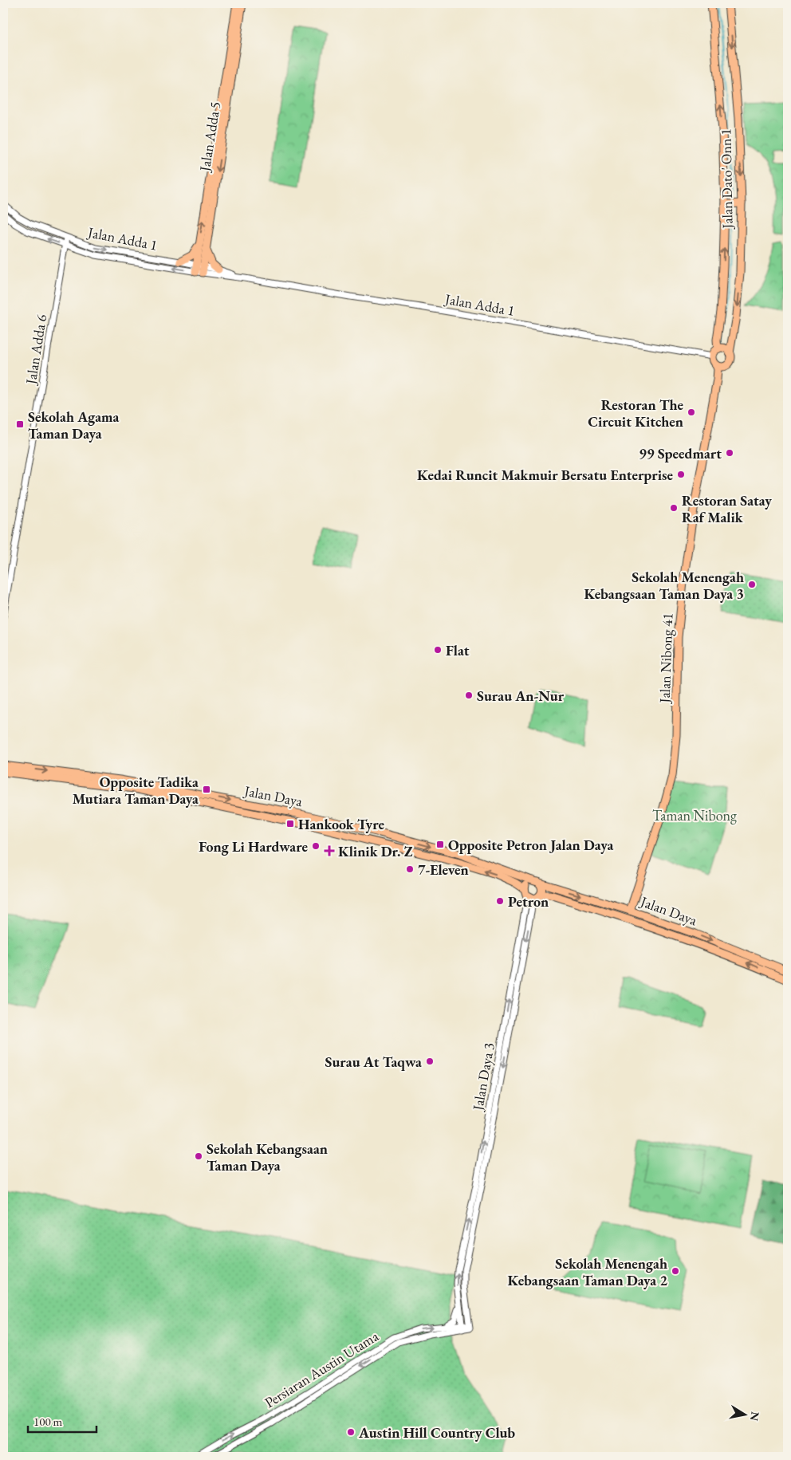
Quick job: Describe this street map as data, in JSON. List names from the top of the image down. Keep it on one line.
{"streets":{"main road":["Jalan Adda 5","Jalan Dato' Onn 1","Jalan Nibong 41","Jalan Daya"],"street":["Jalan Adda 1","Jalan Adda 6","Jalan Daya 3","Persiaran Austin Utama"]},"crossings":[["Jalan Adda 5","Jalan Adda 1"],["Jalan Dato' Onn 1","Jalan Adda 1"],["Jalan Dato' Onn 1","Jalan Nibong 41"],["Jalan Adda 1","Jalan Adda 6"],["Jalan Adda 1","Jalan Nibong 41"],["Jalan Nibong 41","Jalan Daya"],["Jalan Daya","Jalan Daya 3"],["Jalan Daya 3","Persiaran Austin Utama"]],"parks":["Taman Nibong"],"places":{"other":["Restoran The Circuit Kitchen","99 Speedmart","Kedai Runcit Makmuir Bersatu Enterprise","Restoran Satay Raf Malik","Sekolah Menengah Kebangsaan Taman Daya 3","Flat","Surau An-Nur","Fong Li Hardware","7-Eleven","Petron","Surau At Taqwa","Sekolah Kebangsaan Taman Daya","Sekolah Menengah Kebangsaan Taman Daya 2","Austin Hill Country Club"],"transit":["Sekolah Agama Taman Daya","Opposite Tadika Mutiara Taman Daya","Hankook Tyre","Opposite Petron Jalan Daya"],"health":["Klinik Dr. Z"]},"scale_bar":"100 m","north":"right"}
